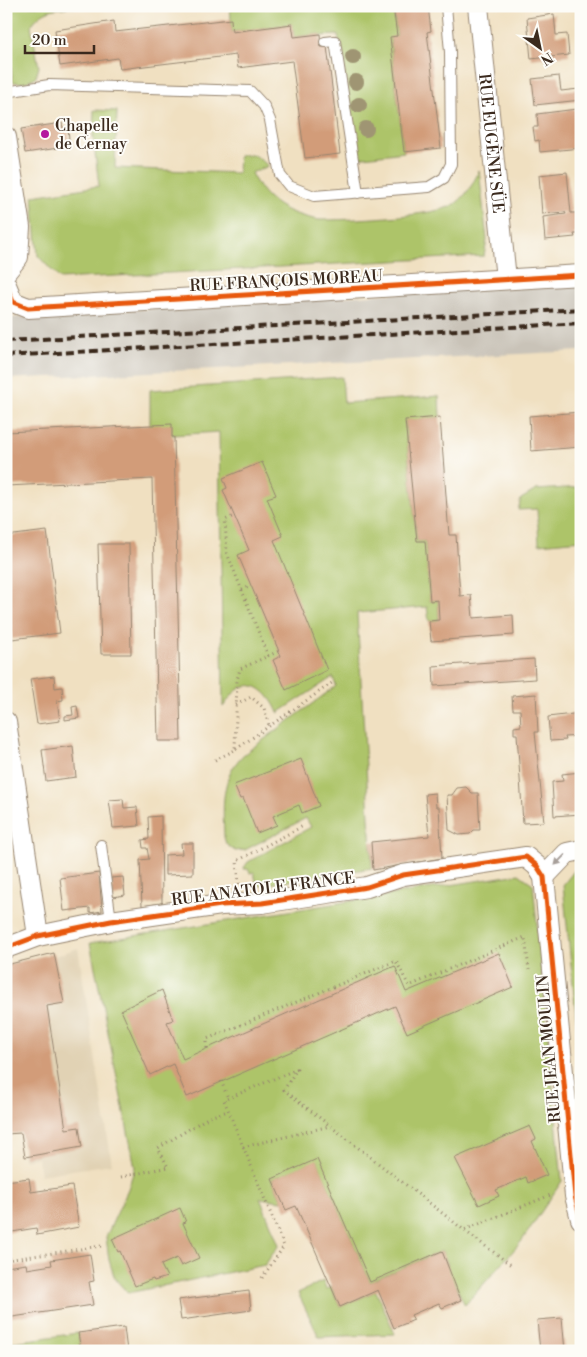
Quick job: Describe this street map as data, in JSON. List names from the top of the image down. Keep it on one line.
{"streets":{"street":["RUE EUGÈNE SÜE","RUE FRANÇOIS MOREAU","RUE ANATOLE FRANCE","RUE JEAN MOULIN"]},"crossings":[["RUE EUGÈNE SÜE","RUE FRANÇOIS MOREAU"],["RUE ANATOLE FRANCE","RUE JEAN MOULIN"]],"places":["Chapelle de Cernay"],"scale_bar":"20 m","north":"bottom right"}
